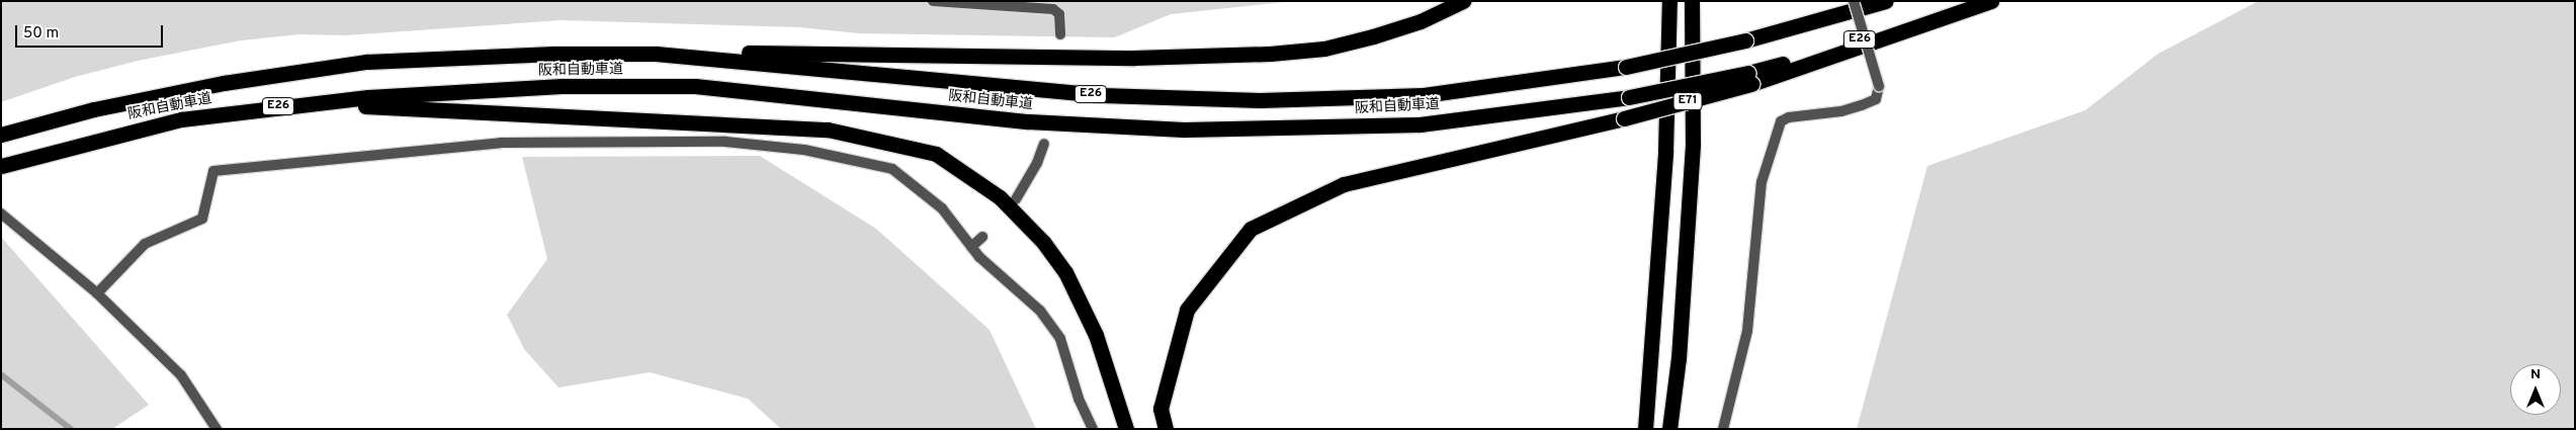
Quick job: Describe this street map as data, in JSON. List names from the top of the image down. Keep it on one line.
{"streets":{"highway":["E26","阪和自動車道","E71"]},"crossings":[["阪和自動車道","E71"]],"scale_bar":"50 m","north":"top"}
